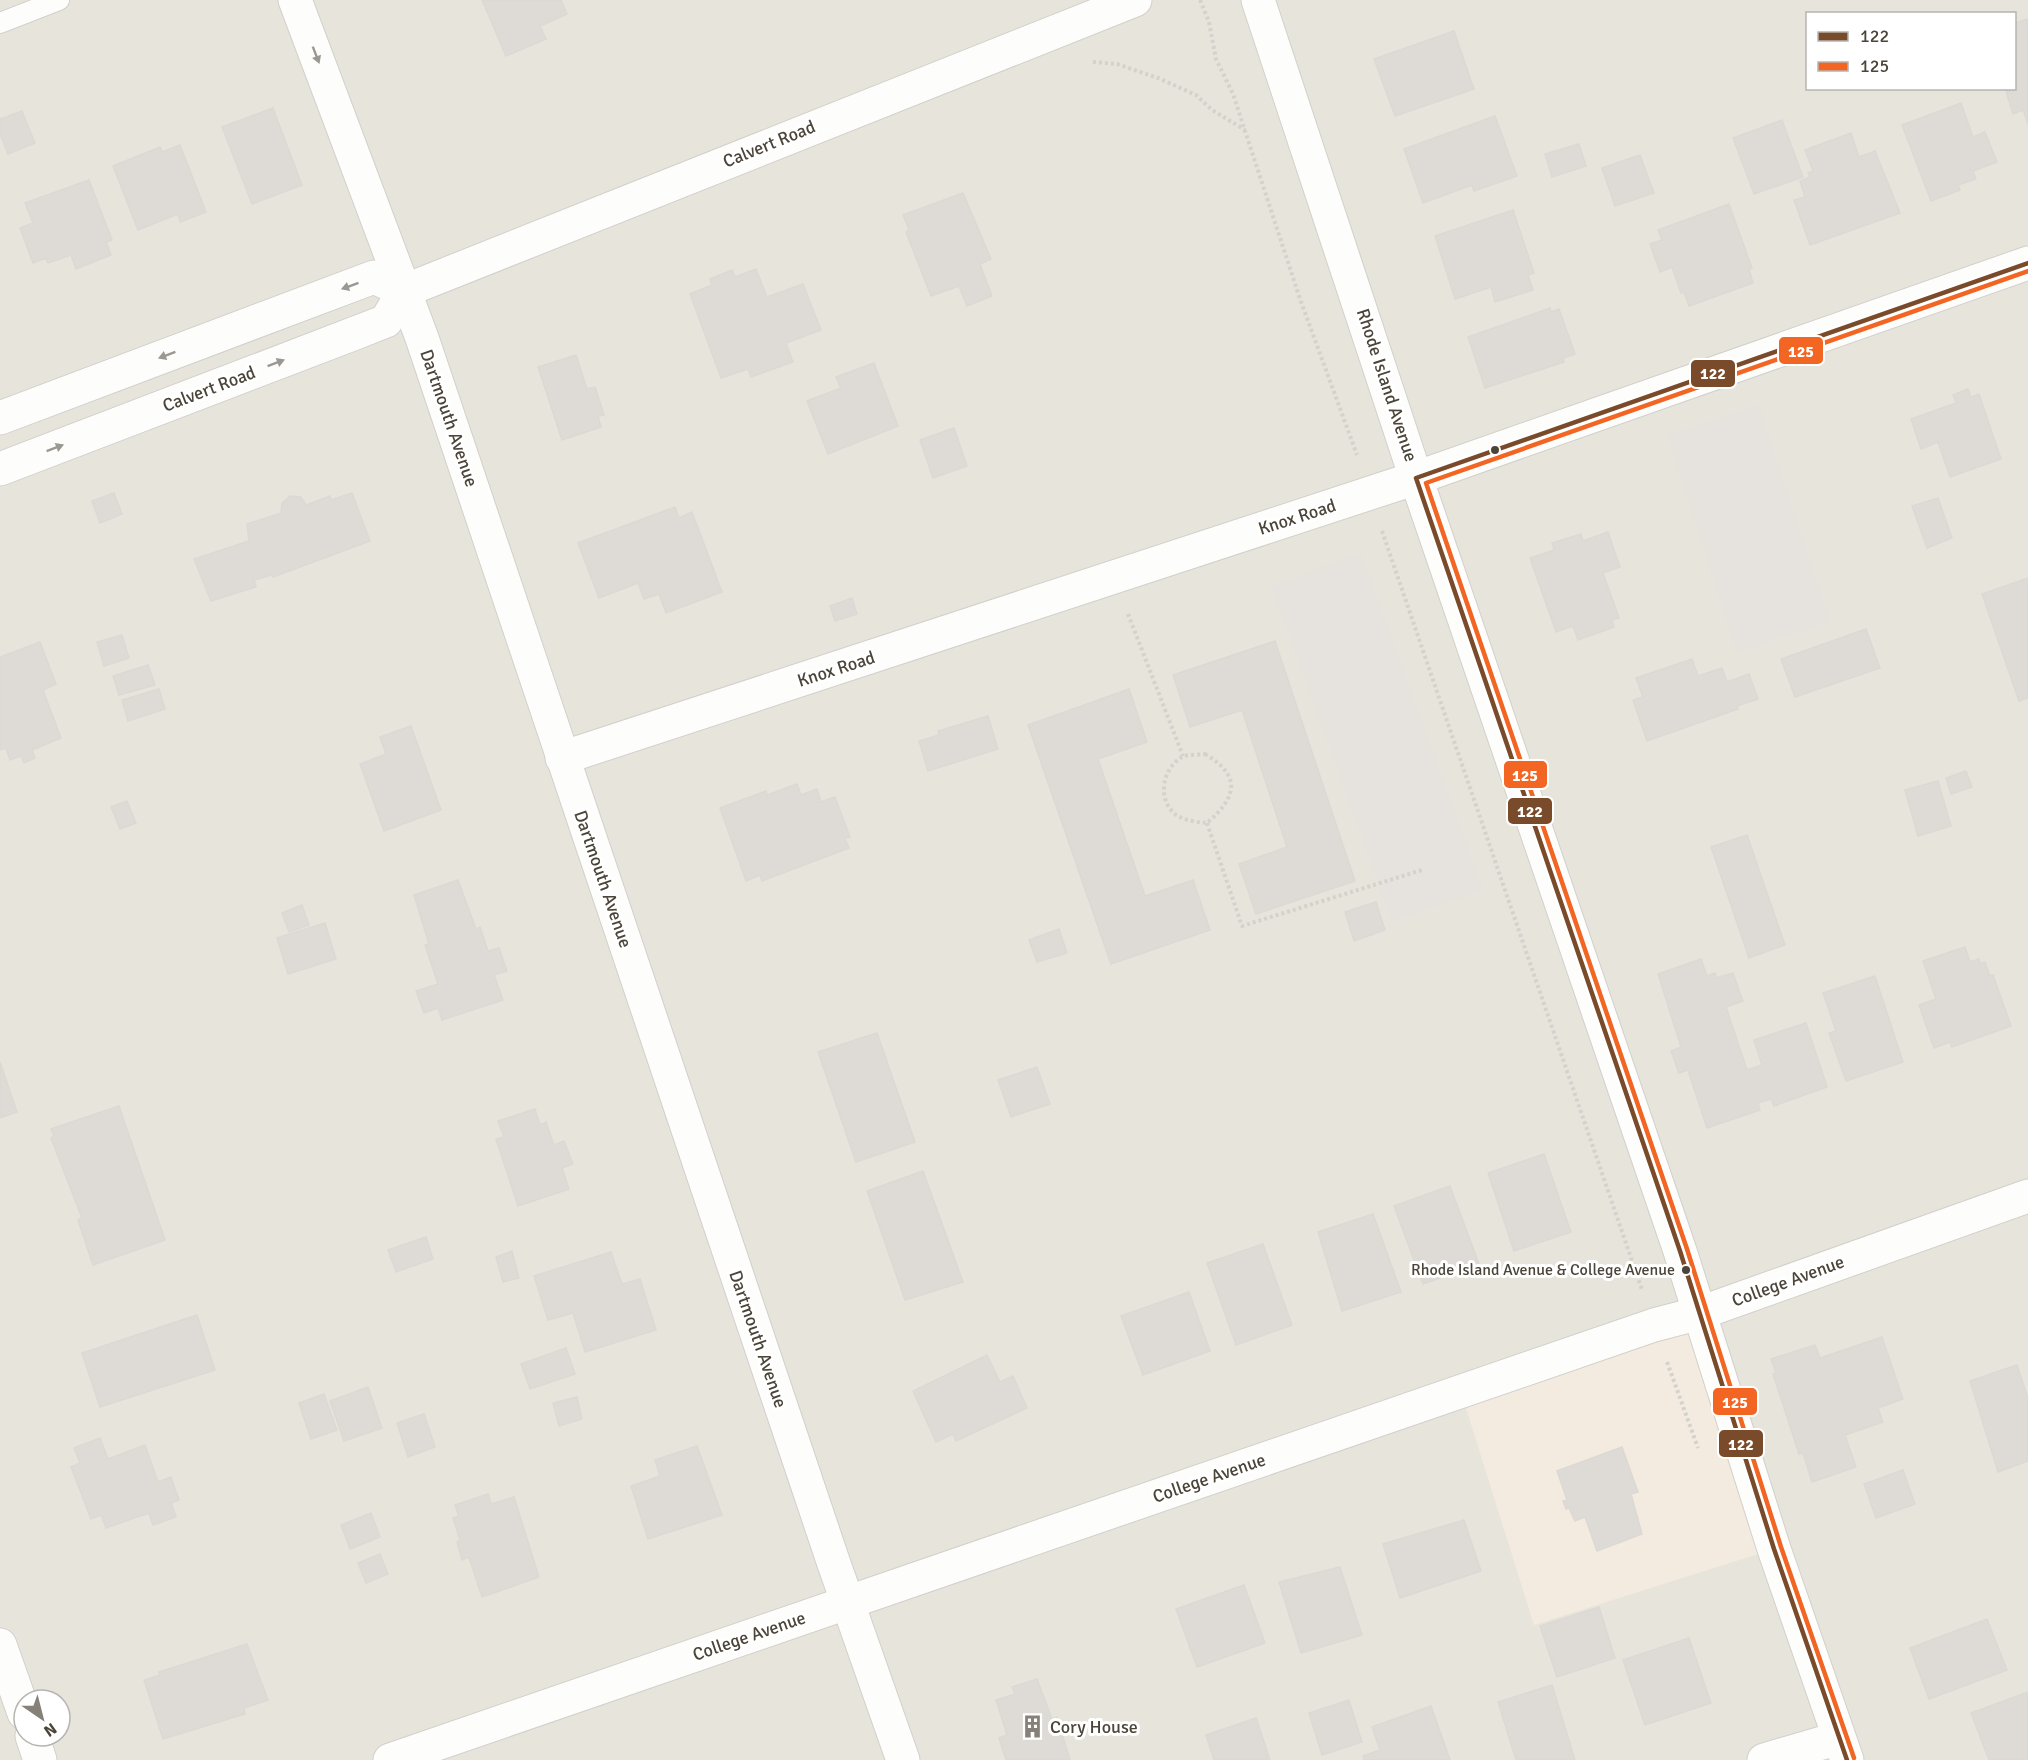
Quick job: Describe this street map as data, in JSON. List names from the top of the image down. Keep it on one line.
{"streets":{"street":["Calvert Road","Rhode Island Avenue","Dartmouth Avenue","Knox Road","College Avenue"]},"crossings":[["Calvert Road","Dartmouth Avenue"],["Rhode Island Avenue","Knox Road"],["Rhode Island Avenue","College Avenue"],["Dartmouth Avenue","Knox Road"],["Dartmouth Avenue","College Avenue"]],"places":{"other":["Rhode Island Avenue & College Avenue"],"building":["Cory House"]},"lines":["transit line 122","transit line 125"],"legend":["122","125"],"north":"bottom right"}
